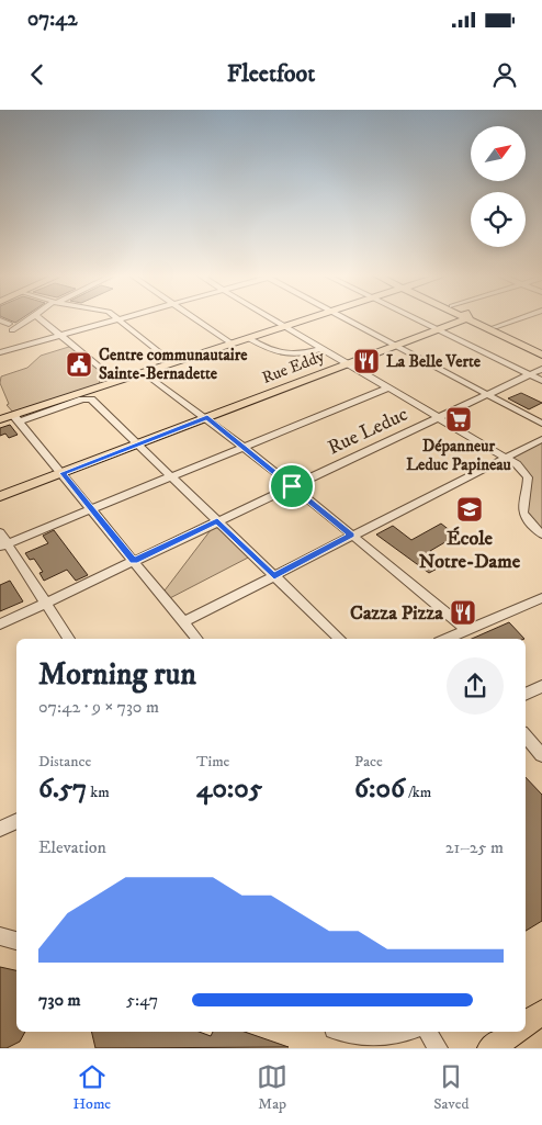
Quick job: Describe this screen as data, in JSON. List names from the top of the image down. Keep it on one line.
{"streets":{"main road":["Rue Eddy"],"street":["Rue Leduc"]},"places":{"restaurant":["La Belle Verte","Cazza Pizza"],"public building":["Centre communautaire Sainte-Bernadette"],"supermarket":["Dépanneur Leduc Papineau"],"school or university":["École Notre-Dame"]},"north":"top right","page":{"status":"07:42","header":"Fleetfoot","heading":["Morning run","07:42 · 9 × 730 m"],"stats":[["Distance","6.57 km"],["Time","40:05"],["Pace","6:06 /km"]],"chart":["Elevation","21–25 m"],"list":[{"name":"730 m","note":"5:47"}],"tabs":["Home","Map","Saved"]}}
